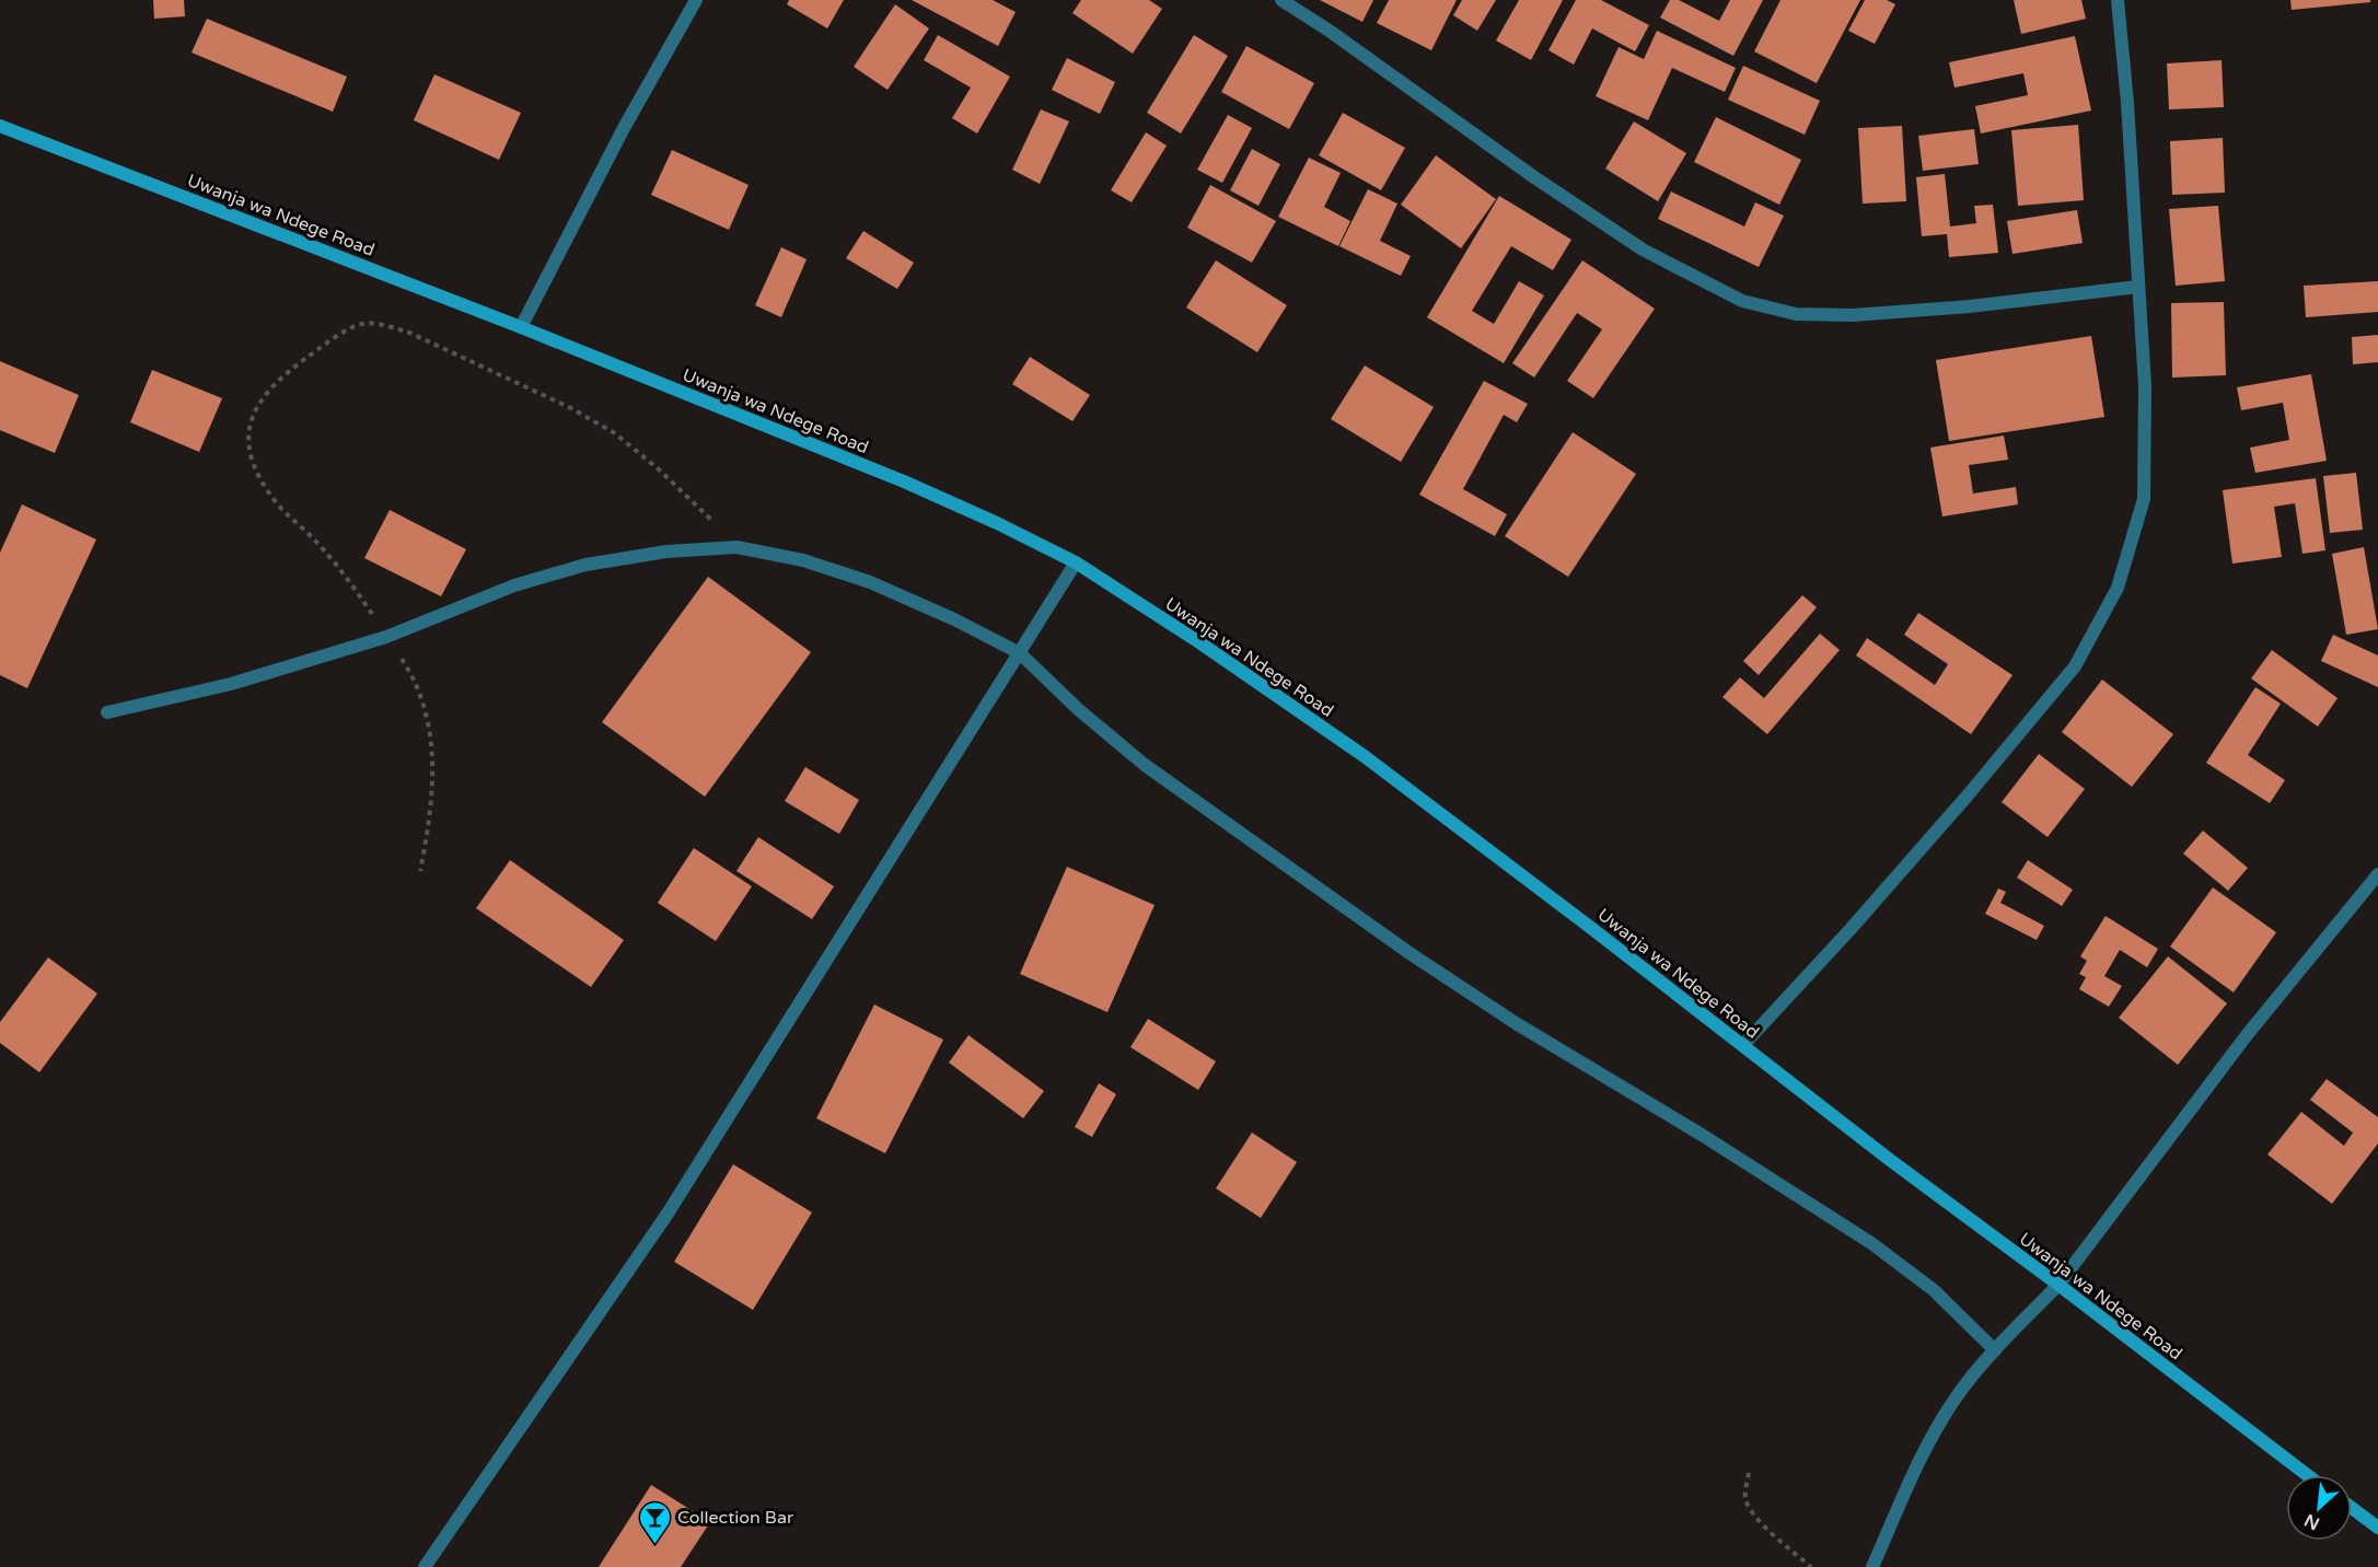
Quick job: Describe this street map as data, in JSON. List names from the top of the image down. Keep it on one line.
{"streets":{"main road":["Uwanja wa Ndege Road"]},"places":{"bar":["Collection Bar"]},"north":"bottom left"}
